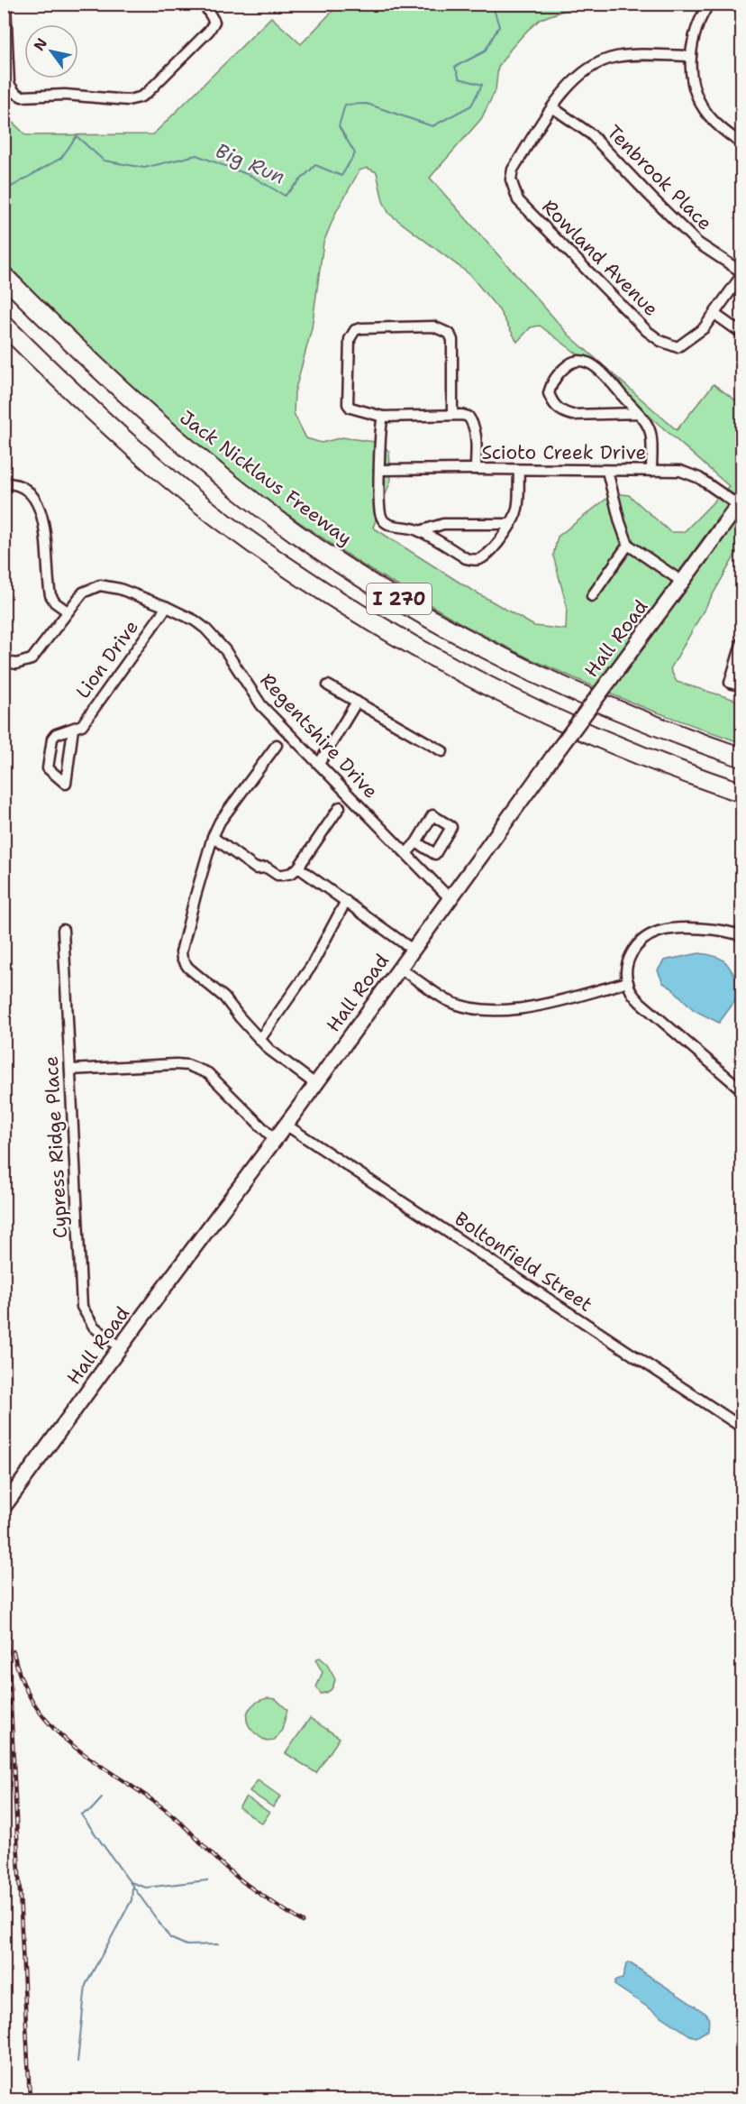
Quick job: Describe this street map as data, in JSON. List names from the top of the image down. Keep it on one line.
{"streets":{"highway":["Jack Nicklaus Freeway","I 270"],"main road":["Hall Road"],"street":["Tenbrook Place","Rowland Avenue","Scioto Creek Drive","Lion Drive","Regentshire Drive","Cypress Ridge Place","Boltonfield Street"]},"crossings":[["Tenbrook Place","Rowland Avenue"],["Scioto Creek Drive","Hall Road"],["Hall Road","Regentshire Drive"],["Hall Road","Cypress Ridge Place"],["Hall Road","Boltonfield Street"],["Lion Drive","Regentshire Drive"]],"water":["Big Run"],"north":"top left"}
